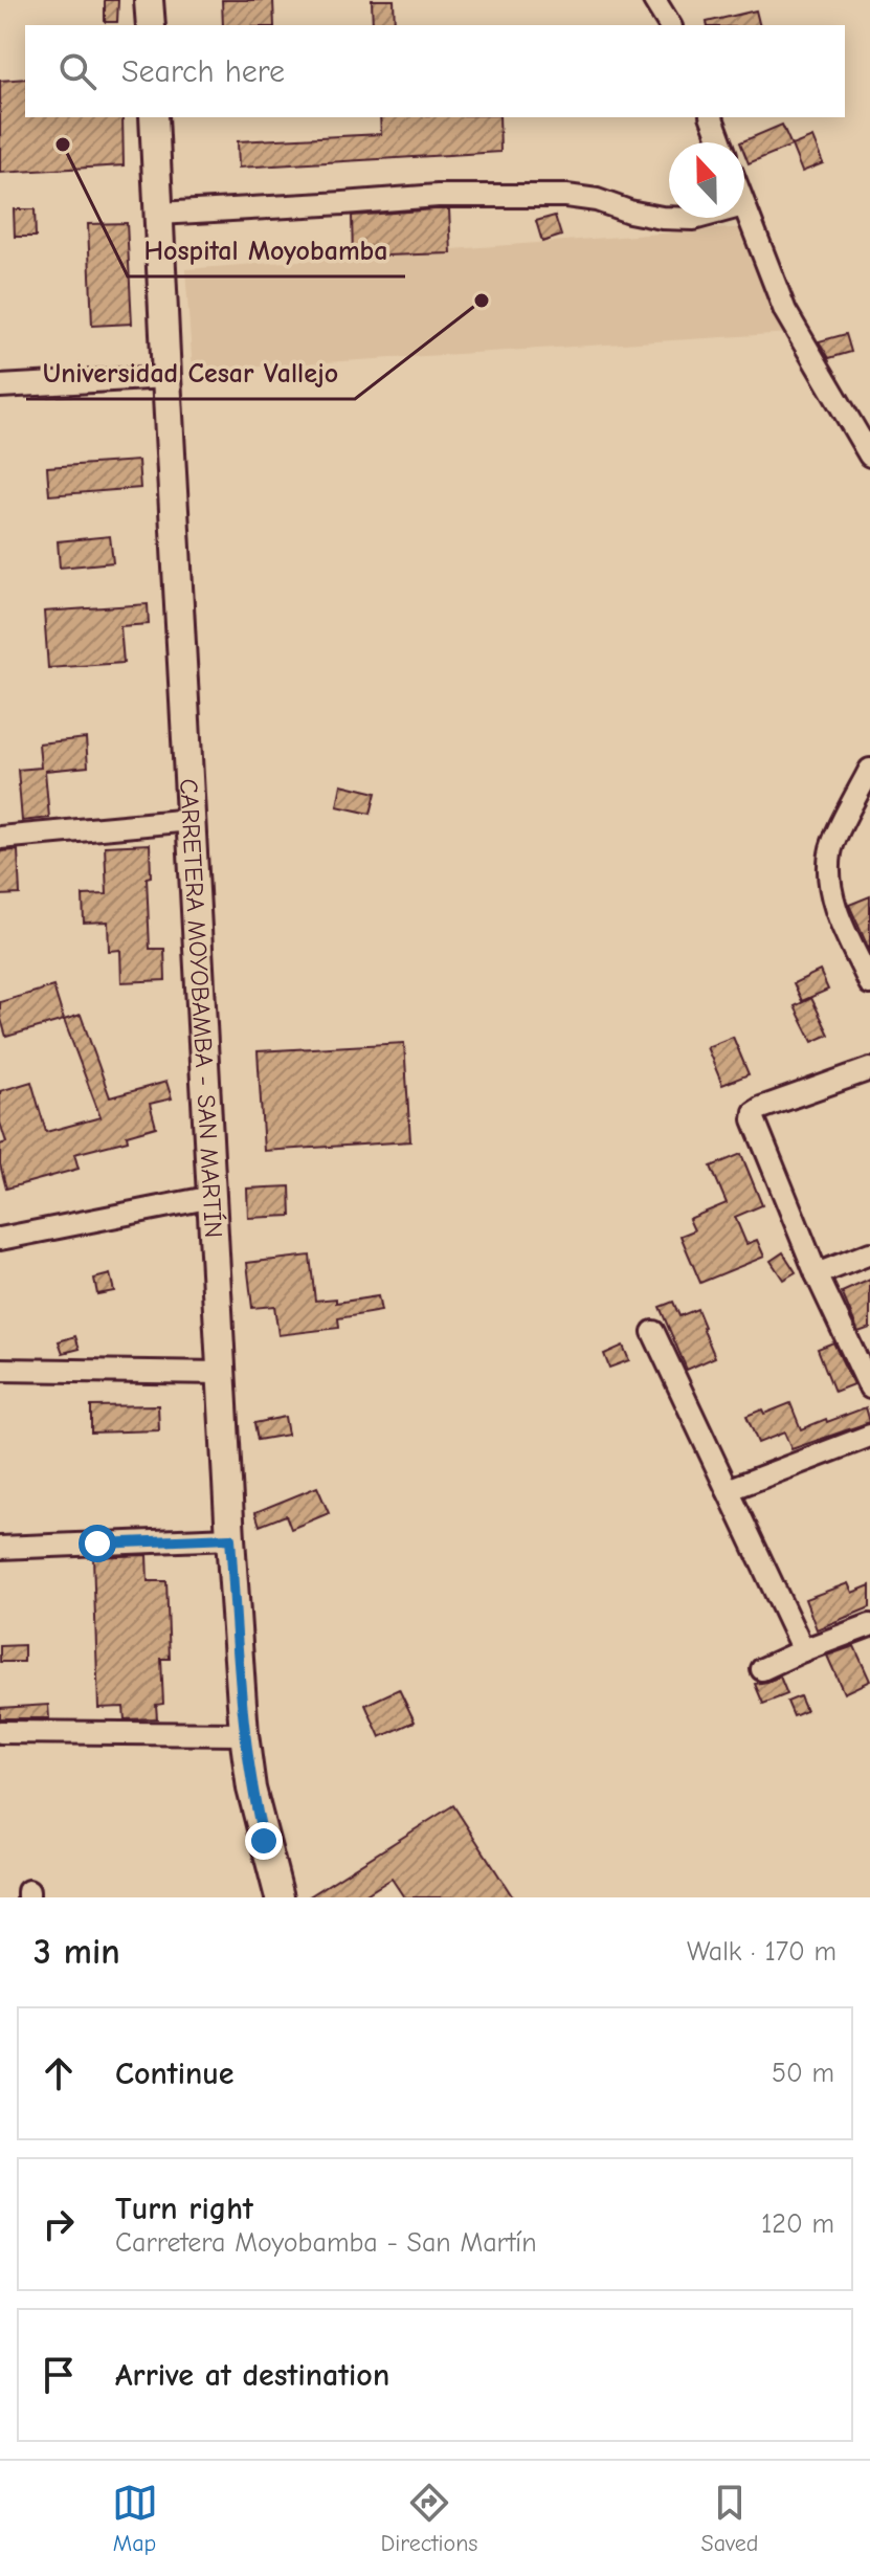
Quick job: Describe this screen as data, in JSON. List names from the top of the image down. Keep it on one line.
{"streets":{"main road":["CARRETERA MOYOBAMBA - SAN MARTÍN"]},"places":["Hospital Moyobamba","Universidad Cesar Vallejo"],"north":"top","page":{"search":"Search here","heading":["3 min","Walk · 170 m"],"list":[["Continue","50 m"],["Turn right","Carretera Moyobamba - San Martín","120 m"],"Arrive at destination"],"nav":["Map","Directions","Saved"]}}
